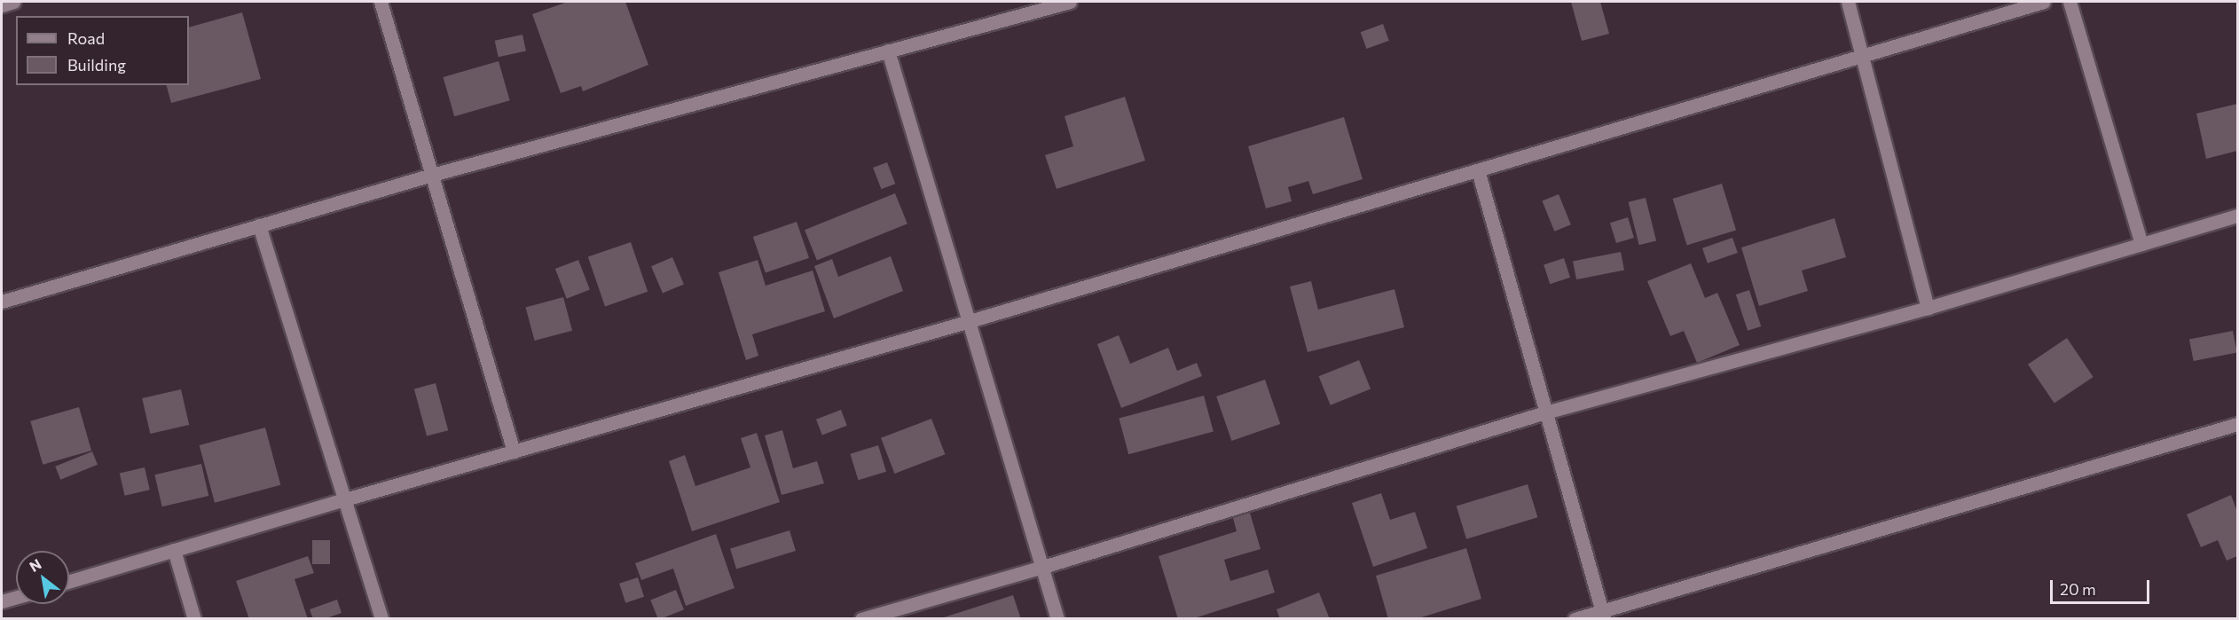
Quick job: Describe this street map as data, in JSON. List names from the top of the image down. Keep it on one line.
{"legend":["Road","Building"],"scale_bar":"20 m","north":"top left"}
